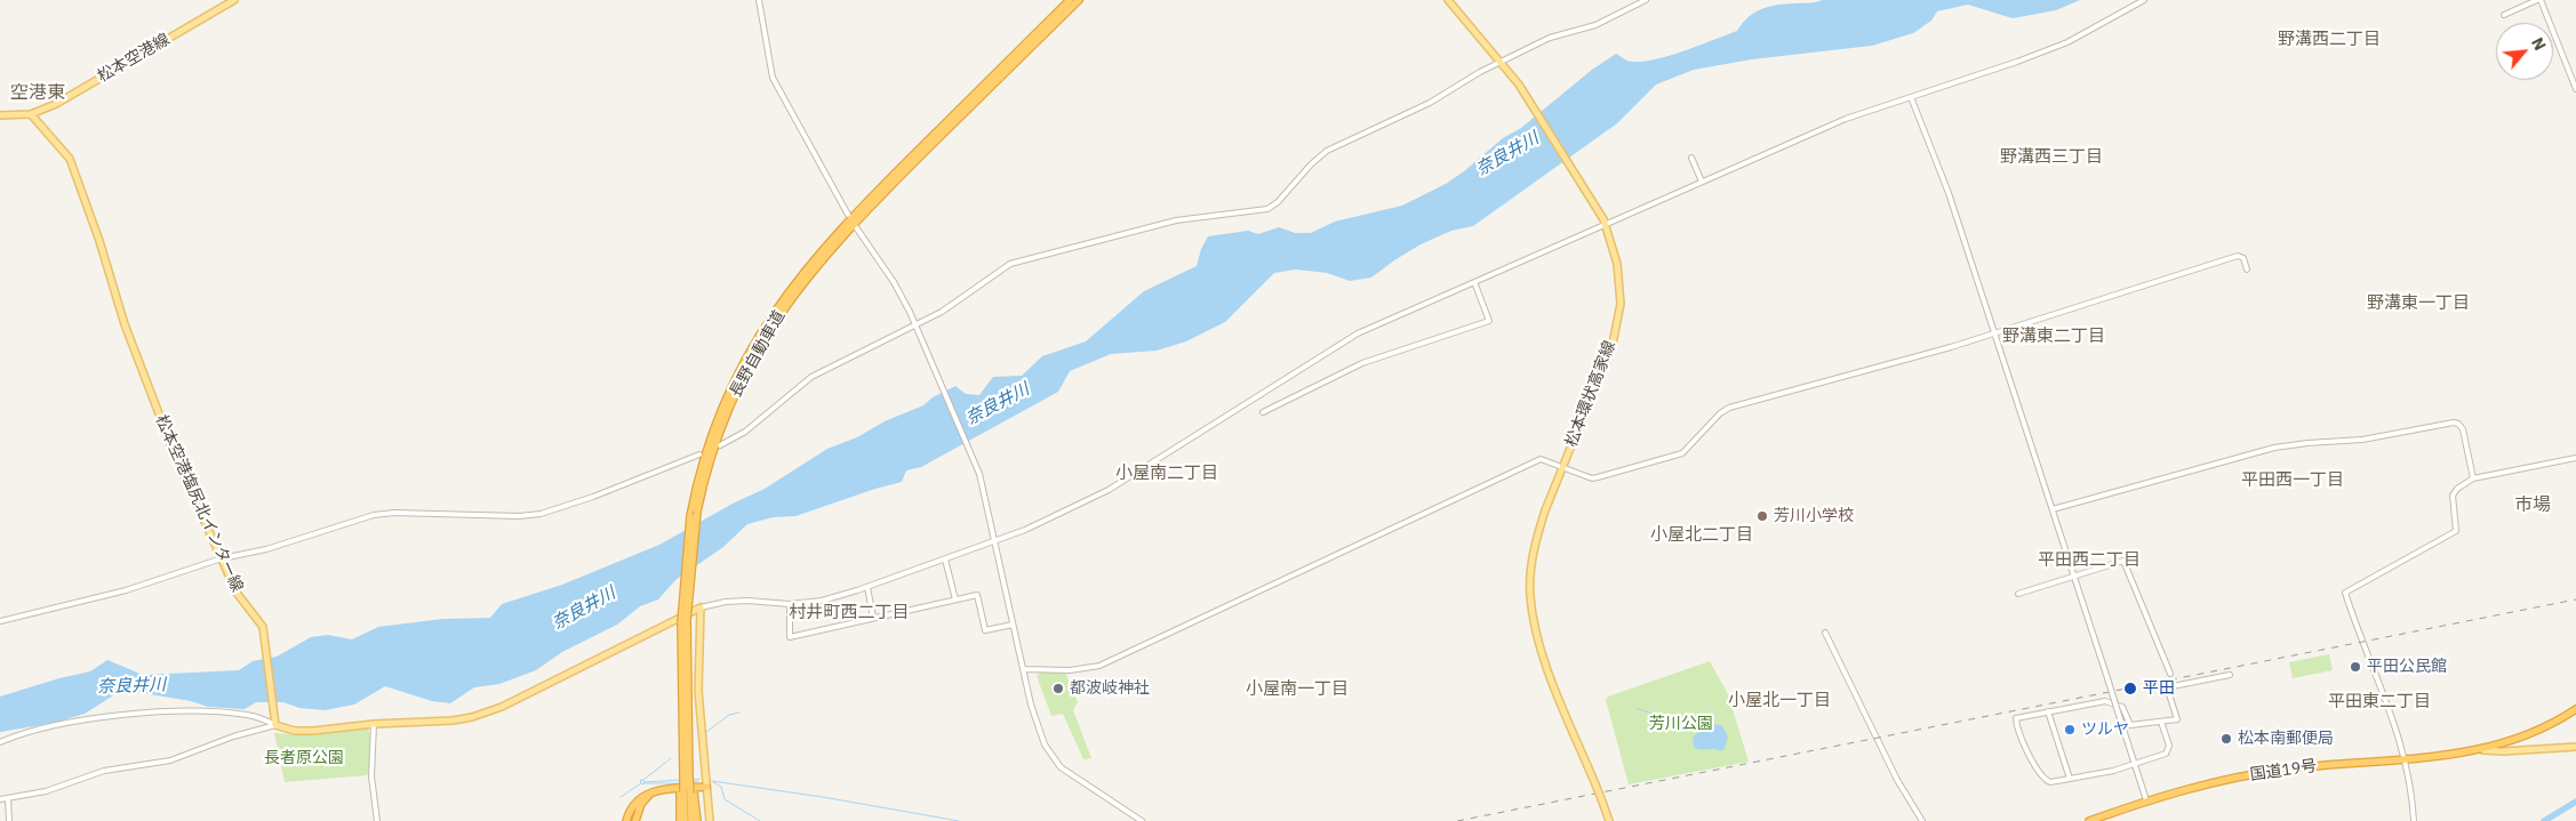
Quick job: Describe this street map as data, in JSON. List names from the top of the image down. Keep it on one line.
{"streets":{"highway":["長野自動車道","国道19号"],"main road":["松本空港線","松本環状高家線","松本空港塩尻北インター線"]},"crossings":[["松本空港線","松本空港塩尻北インター線"]],"districts":["野溝西二丁目","空港東","野溝西三丁目","野溝東一丁目","野溝東二丁目","小屋南二丁目","平田西一丁目","市場","小屋北二丁目","平田西二丁目","村井町西二丁目","小屋南一丁目","小屋北一丁目","平田東二丁目"],"water":["奈良井川"],"parks":["芳川公園","長者原公園"],"places":["芳川小学校","平田公民館","都波岐神社","平田","ツルヤ","松本南郵便局"],"north":"top right"}
